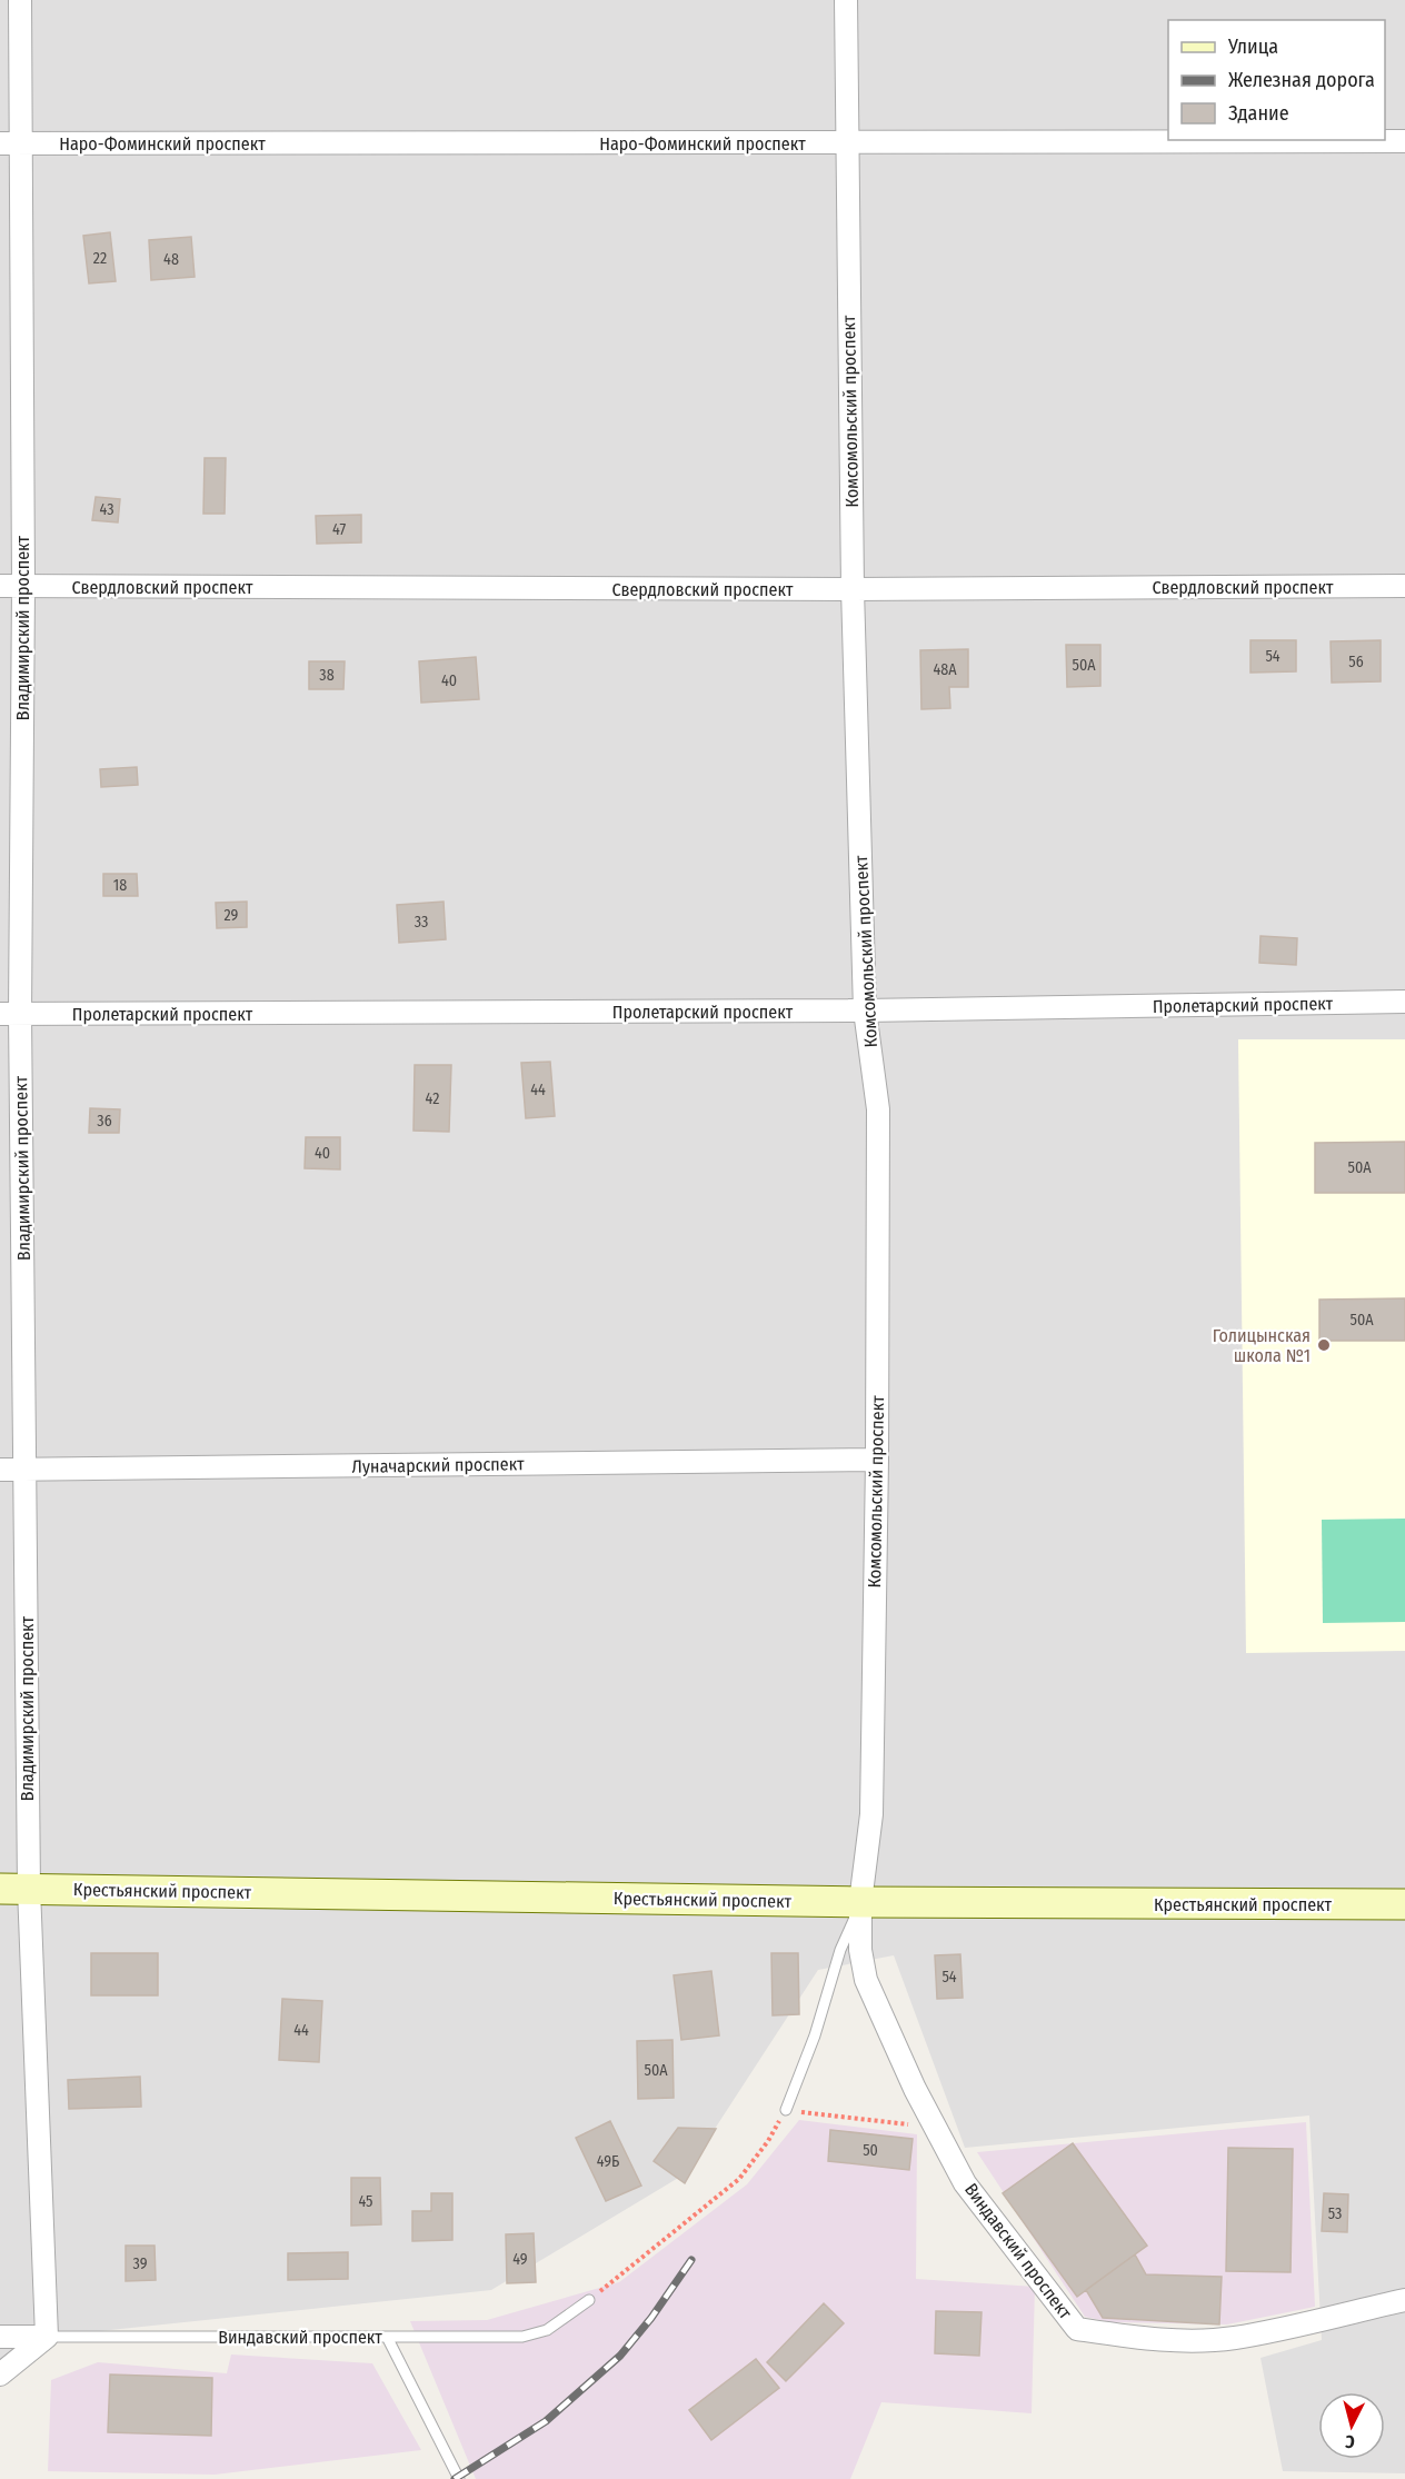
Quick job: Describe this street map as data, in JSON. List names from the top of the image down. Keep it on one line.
{"streets":{"street":["Наро-Фоминский проспект","Комсомольский проспект","Свердловский проспект","Владимирский проспект","Пролетарский проспект","Луначарский проспект","Крестьянский проспект","Виндавский проспект"]},"crossings":[["Наро-Фоминский проспект","Комсомольский проспект"],["Наро-Фоминский проспект","Владимирский проспект"],["Комсомольский проспект","Свердловский проспект"],["Комсомольский проспект","Пролетарский проспект"],["Комсомольский проспект","Луначарский проспект"],["Комсомольский проспект","Крестьянский проспект"],["Комсомольский проспект","Виндавский проспект"],["Свердловский проспект","Владимирский проспект"],["Владимирский проспект","Пролетарский проспект"],["Владимирский проспект","Луначарский проспект"],["Владимирский проспект","Крестьянский проспект"],["Владимирский проспект","Виндавский проспект"],["Крестьянский проспект","Виндавский проспект"]],"places":["Голицынская школа №1"],"house_numbers":["22","48","43","47","54","56","50А","48А","38","40","18","29","33","44","42","36","40","50А","50А","54","44","50А","50","49Б","45","53","49","39"],"legend":["Улица","Железная дорога","Здание"],"north":"bottom"}
